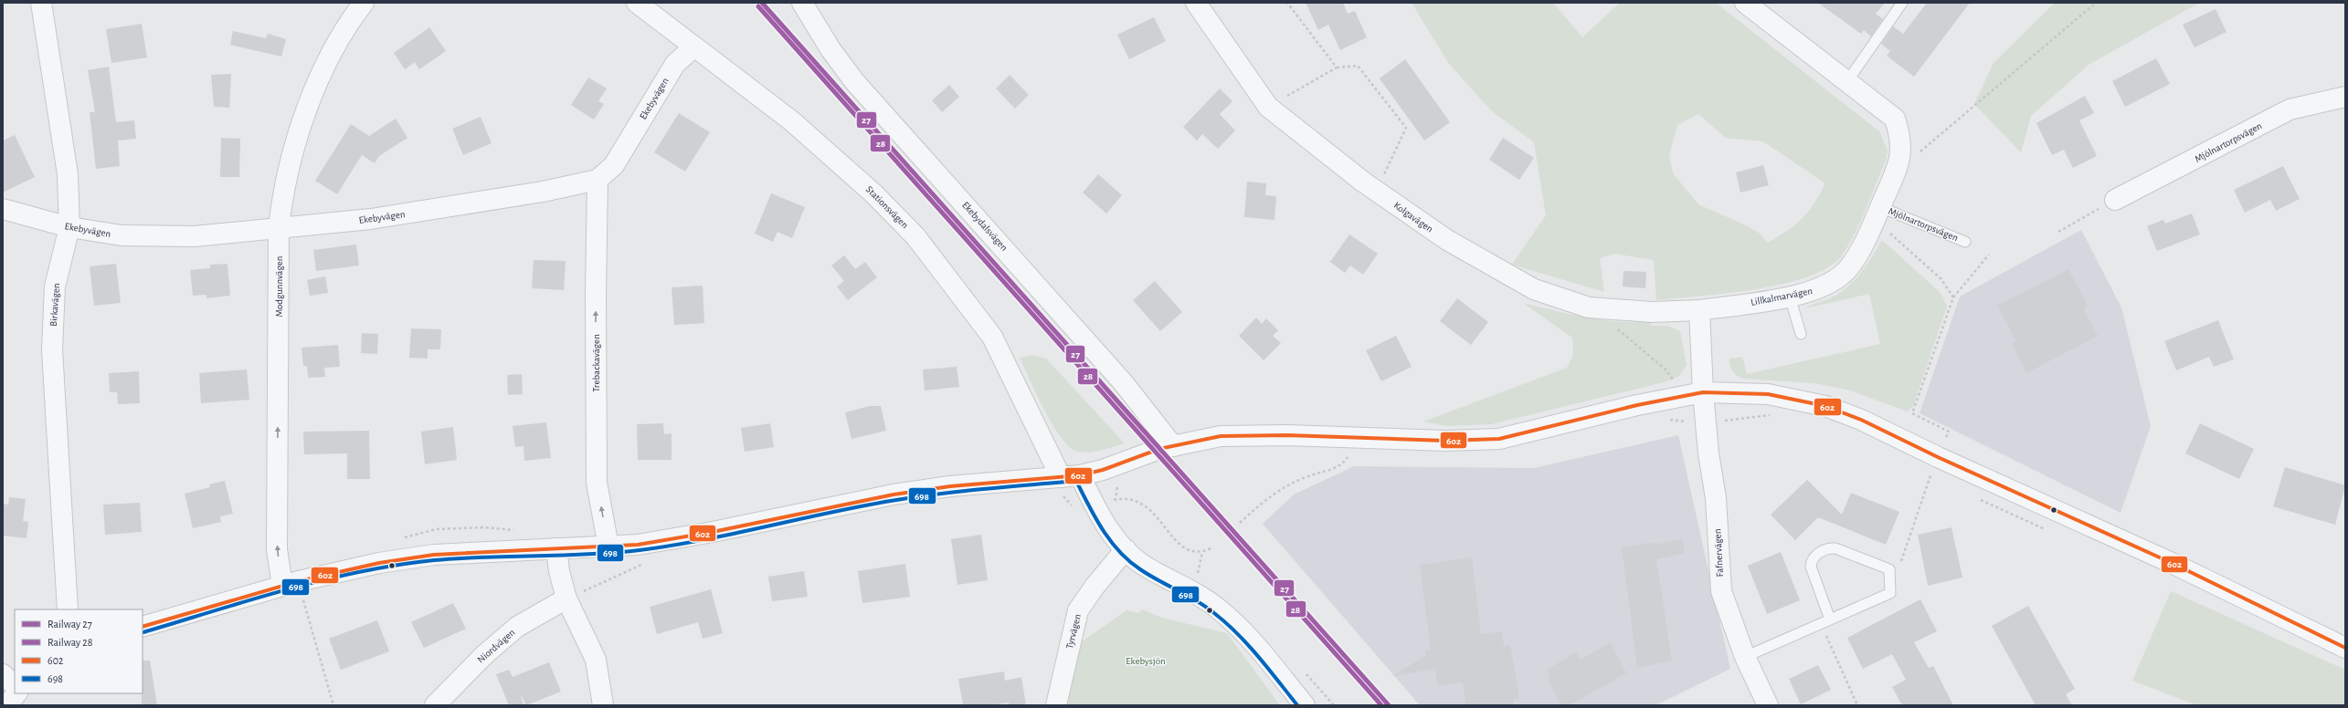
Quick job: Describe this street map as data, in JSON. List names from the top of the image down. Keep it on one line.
{"streets":{"street":["Ekebyvägen","Mjölnartorpsvägen","Stationsvägen","Kolgavägen","Ekebydalsvägen","Modgunnvägen","Lillkalmarvägen","Birkavägen","Trebackavägen","Fafnervägen","Tyrvägen","Niordvägen"]},"crossings":[["Ekebyvägen","Stationsvägen"],["Ekebyvägen","Modgunnvägen"],["Ekebyvägen","Birkavägen"],["Ekebyvägen","Trebackavägen"],["Mjölnartorpsvägen","Lillkalmarvägen"],["Stationsvägen","Tyrvägen"],["Kolgavägen","Lillkalmarvägen"]],"one_way":["Modgunnvägen","Trebackavägen"],"parks":["Ekebysjön"],"lines":["rail line 27","rail line 28","transit line 602","transit line 698"],"legend":["Railway 27","Railway 28","602","698"]}
